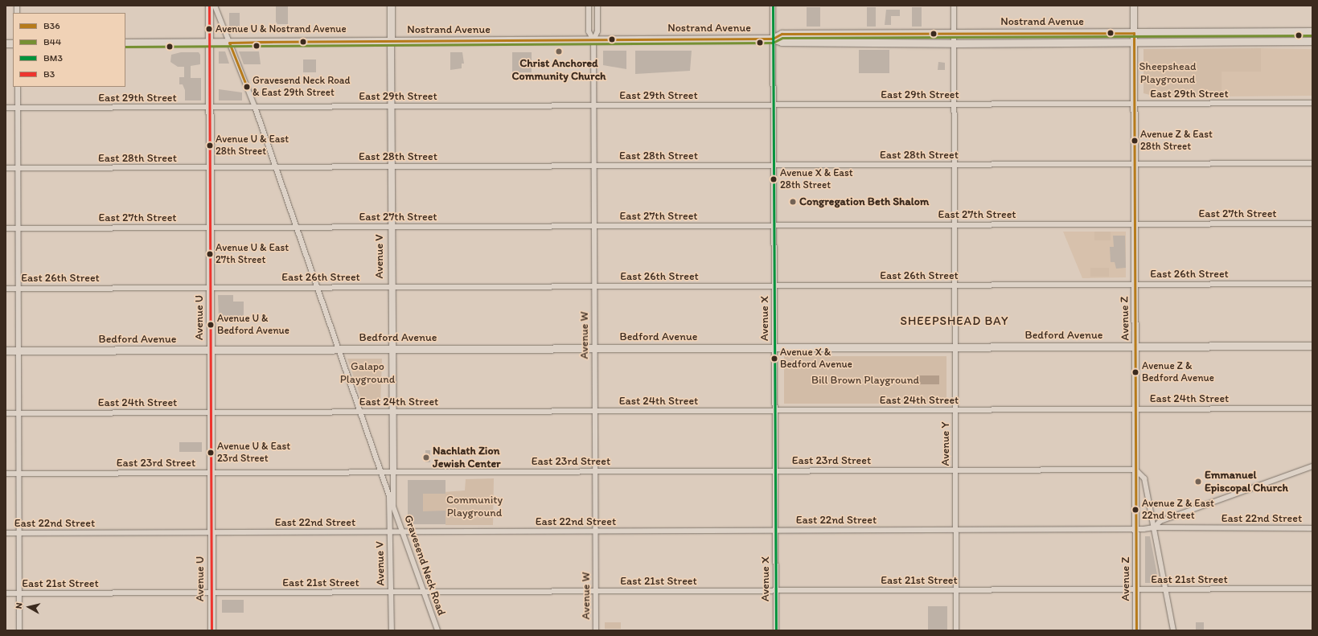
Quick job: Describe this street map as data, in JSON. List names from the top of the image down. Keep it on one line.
{"streets":{"main road":["Nostrand Avenue","Avenue V","Avenue U","Bedford Avenue"],"street":["East 29th Street","East 28th Street","East 27th Street","East 26th Street","Avenue X","Avenue Z","Avenue W","East 24th Street","Avenue Y","East 23rd Street","East 22nd Street","Gravesend Neck Road","East 21st Street"]},"crossings":[["Nostrand Avenue","Avenue V"],["Nostrand Avenue","Avenue U"],["Nostrand Avenue","Avenue X"],["Nostrand Avenue","Avenue Z"],["Nostrand Avenue","Avenue W"],["Nostrand Avenue","Avenue Y"],["East 29th Street","Avenue V"],["East 29th Street","Avenue U"],["East 29th Street","Avenue X"],["East 29th Street","Avenue Z"],["East 29th Street","Avenue W"],["East 29th Street","Avenue Y"],["East 28th Street","Avenue V"],["East 28th Street","Avenue U"],["East 28th Street","Avenue X"],["East 28th Street","Avenue Z"],["East 28th Street","Avenue W"],["East 28th Street","Avenue Y"],["East 27th Street","Avenue V"],["East 27th Street","Avenue U"],["East 27th Street","Avenue X"],["East 27th Street","Avenue Z"],["East 27th Street","Avenue W"],["East 27th Street","Avenue Y"],["Avenue V","East 26th Street"],["Avenue V","Bedford Avenue"],["Avenue V","East 24th Street"],["Avenue V","East 23rd Street"],["Avenue V","East 22nd Street"],["Avenue V","Gravesend Neck Road"],["Avenue V","East 21st Street"],["East 26th Street","Avenue U"],["East 26th Street","Avenue X"],["East 26th Street","Avenue Z"],["East 26th Street","Avenue W"],["East 26th Street","Avenue Y"],["Avenue U","Bedford Avenue"],["Avenue U","East 24th Street"],["Avenue U","East 23rd Street"],["Avenue U","East 22nd Street"],["Avenue U","East 21st Street"],["Avenue X","Bedford Avenue"],["Avenue X","East 24th Street"],["Avenue X","East 23rd Street"],["Avenue X","East 22nd Street"],["Avenue X","East 21st Street"],["Avenue Z","Bedford Avenue"],["Avenue Z","East 24th Street"],["Avenue Z","East 23rd Street"],["Avenue Z","East 22nd Street"],["Avenue Z","East 21st Street"],["Avenue W","Bedford Avenue"],["Avenue W","East 24th Street"],["Avenue W","East 23rd Street"],["Avenue W","East 22nd Street"],["Avenue W","East 21st Street"],["Bedford Avenue","Avenue Y"],["East 24th Street","Avenue Y"],["Avenue Y","East 23rd Street"],["Avenue Y","East 22nd Street"],["Avenue Y","East 21st Street"],["East 22nd Street","Gravesend Neck Road"],["Gravesend Neck Road","East 21st Street"]],"districts":["SHEEPSHEAD BAY"],"parks":["Sheepshead Playground","Galapo Playground","Bill Brown Playground","Community Playground"],"places":["Avenue U & Nostrand Avenue","Christ Anchored Community Church","Gravesend Neck Road & East 29th Street","Avenue Z & East 28th Street","Avenue U & East 28th Street","Avenue X & East 28th Street","Congregation Beth Shalom","Avenue U & East 27th Street","Avenue U & Bedford Avenue","Avenue X & Bedford Avenue","Avenue Z & Bedford Avenue","Avenue U & East 23rd Street","Nachlath Zion Jewish Center","Emmanuel Episcopal Church","Avenue Z & East 22nd Street"],"lines":["transit line BM3","transit line B3","transit line B36","transit line B44"],"legend":["B36","B44","BM3","B3"],"north":"left"}
